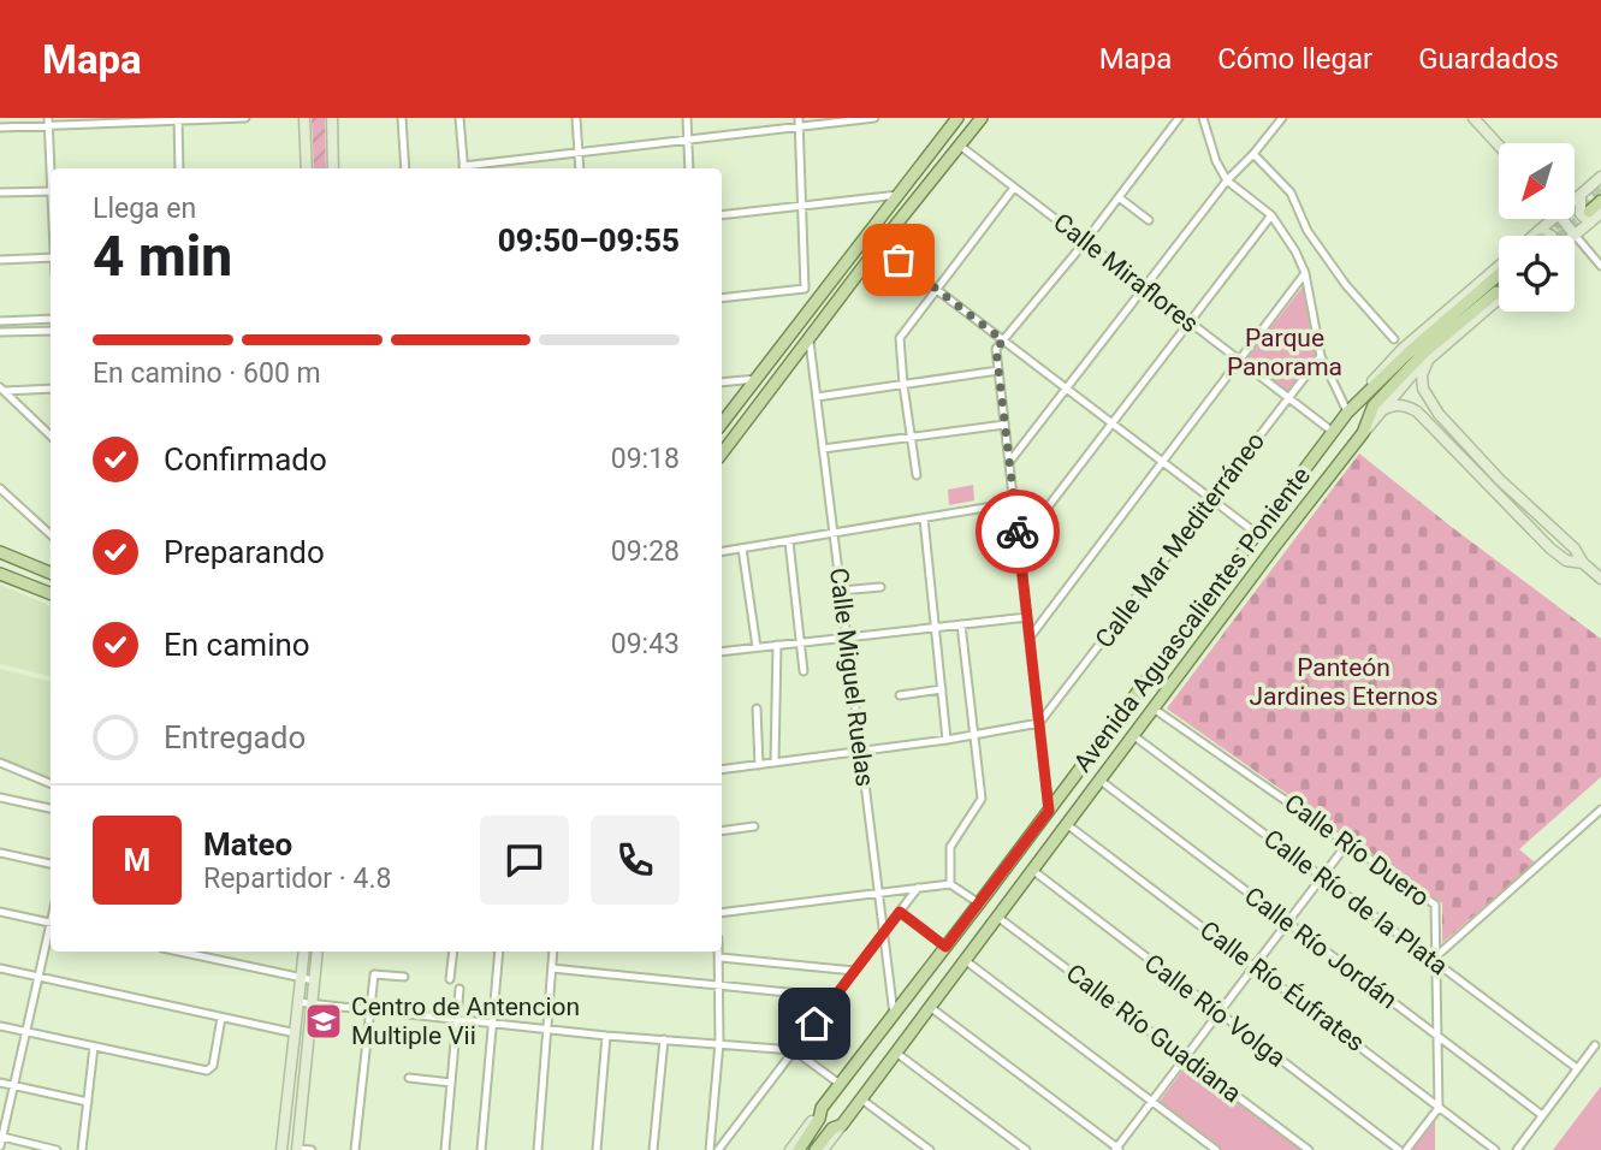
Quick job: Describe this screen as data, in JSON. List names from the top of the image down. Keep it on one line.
{"streets":{"main road":["Avenida Aguascalientes Poniente"],"street":["Calle Miraflores","Calle Mar Mediterráneo","Calle Miguel Ruelas","Calle Río Duero","Calle Río de la Plata","Calle Río Jordán","Calle Río Éufrates","Calle Río Volga","Calle Río Guadiana"]},"crossings":[["Calle Miraflores","Calle Mar Mediterráneo"],["Calle Miraflores","Avenida Aguascalientes Poniente"],["Avenida Aguascalientes Poniente","Calle Miguel Ruelas"],["Avenida Aguascalientes Poniente","Calle Río Duero"],["Avenida Aguascalientes Poniente","Calle Río de la Plata"],["Avenida Aguascalientes Poniente","Calle Río Jordán"],["Avenida Aguascalientes Poniente","Calle Río Éufrates"],["Avenida Aguascalientes Poniente","Calle Río Volga"],["Avenida Aguascalientes Poniente","Calle Río Guadiana"],["Calle Río Duero","Calle Río de la Plata"],["Calle Río Duero","Calle Río Jordán"],["Calle Río Duero","Calle Río Éufrates"]],"parks":["Parque Panorama","Panteón Jardines Eternos"],"places":{"school or university":["Centro de Antencion Multiple Vii"]},"north":"bottom left","page":{"header":"Mapa","nav":["Mapa","Cómo llegar","Guardados"],"heading":["4 min","Llega en","09:50–09:55"],"panel":["Mateo","Repartidor · 4.8"],"bar":"En camino · 600 m","list":[["Confirmado","09:18"],["Preparando","09:28"],["En camino","09:43"],"Entregado"],"round":"M"}}
